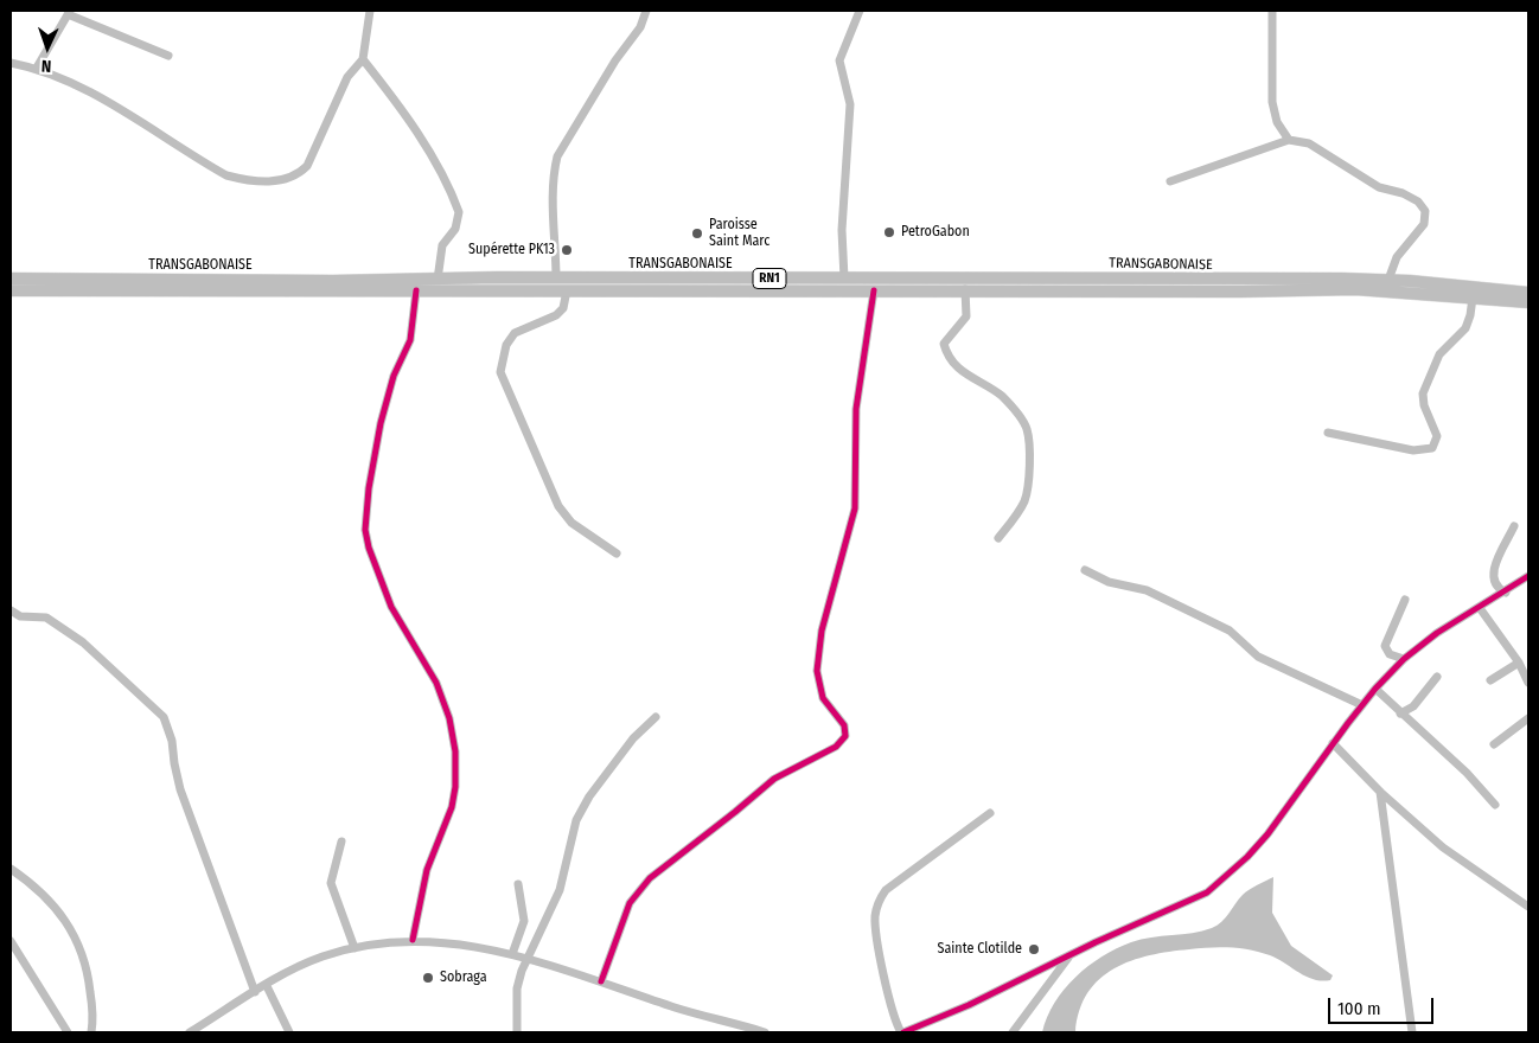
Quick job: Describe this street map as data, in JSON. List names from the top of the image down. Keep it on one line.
{"streets":{"highway":["TRANSGABONAISE","RN1"]},"places":["PetroGabon","Paroisse Saint Marc","Supérette PK13","Sainte Clotilde","Sobraga"],"scale_bar":"100 m","north":"bottom"}
